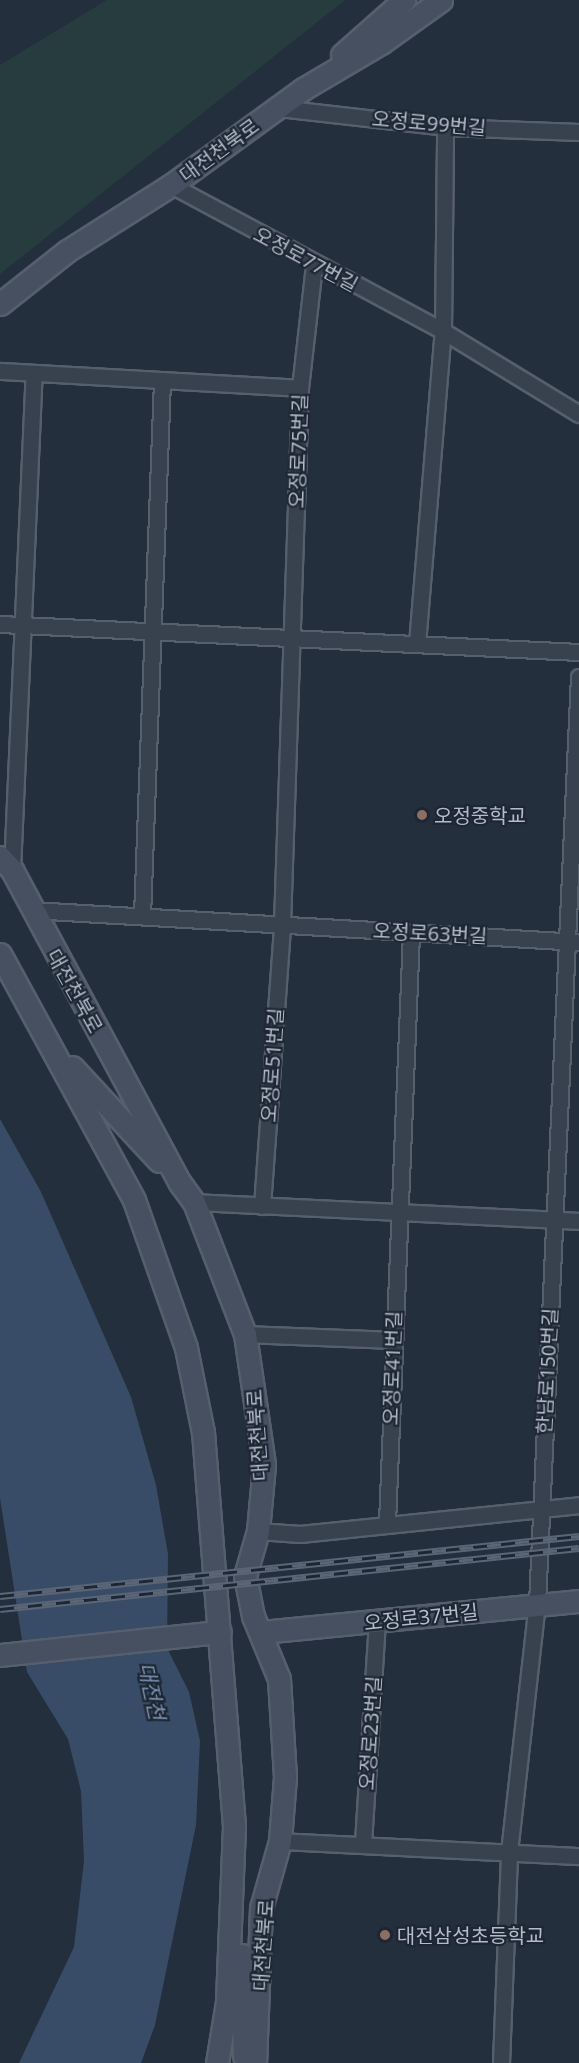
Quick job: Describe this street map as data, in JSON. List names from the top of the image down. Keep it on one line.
{"streets":{"main road":["대전천북로","오정로37번길"],"street":["오정로99번길","오정로77번길","오정로75번길","오정로63번길","오정로51번길","오정로41번길","한남로150번길","오정로23번길"]},"crossings":[["오정로99번길","대전천북로"],["대전천북로","오정로77번길"],["대전천북로","오정로63번길"],["대전천북로","오정로37번길"],["오정로77번길","오정로75번길"],["오정로63번길","오정로51번길"],["오정로63번길","한남로150번길"],["한남로150번길","오정로37번길"],["오정로37번길","오정로23번길"]],"water":["대전천"],"places":["오정중학교","대전삼성초등학교"]}
